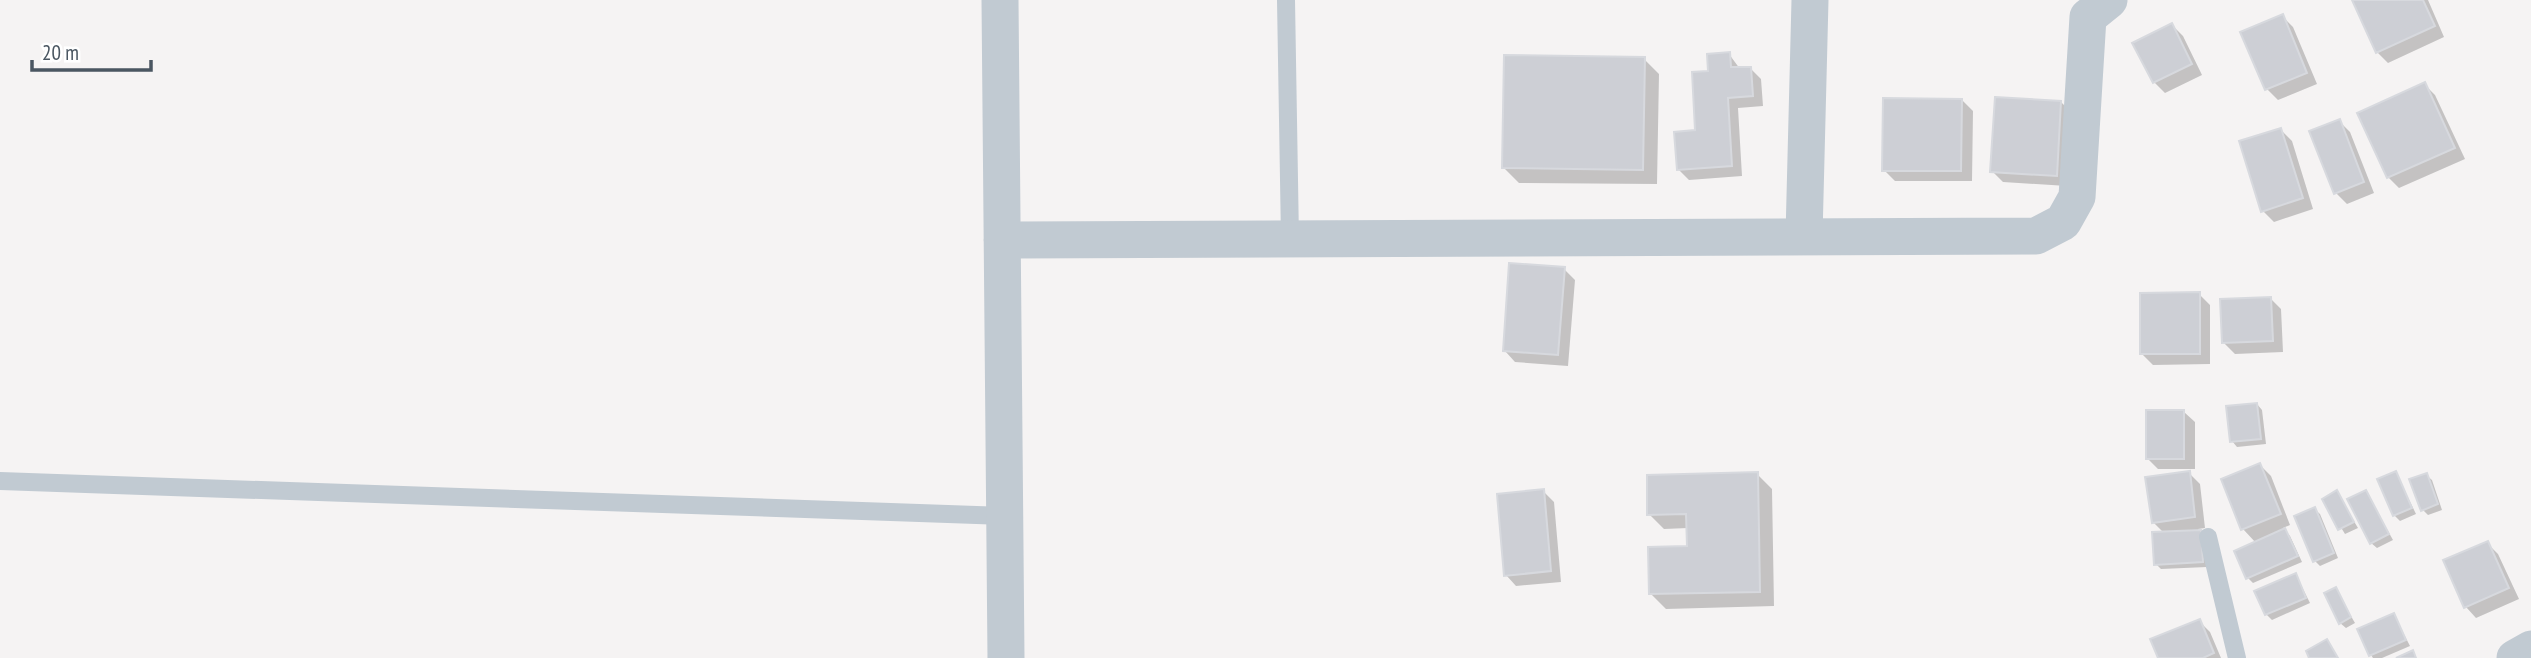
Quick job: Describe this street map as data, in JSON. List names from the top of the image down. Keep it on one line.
{"scale_bar":"20 m"}
